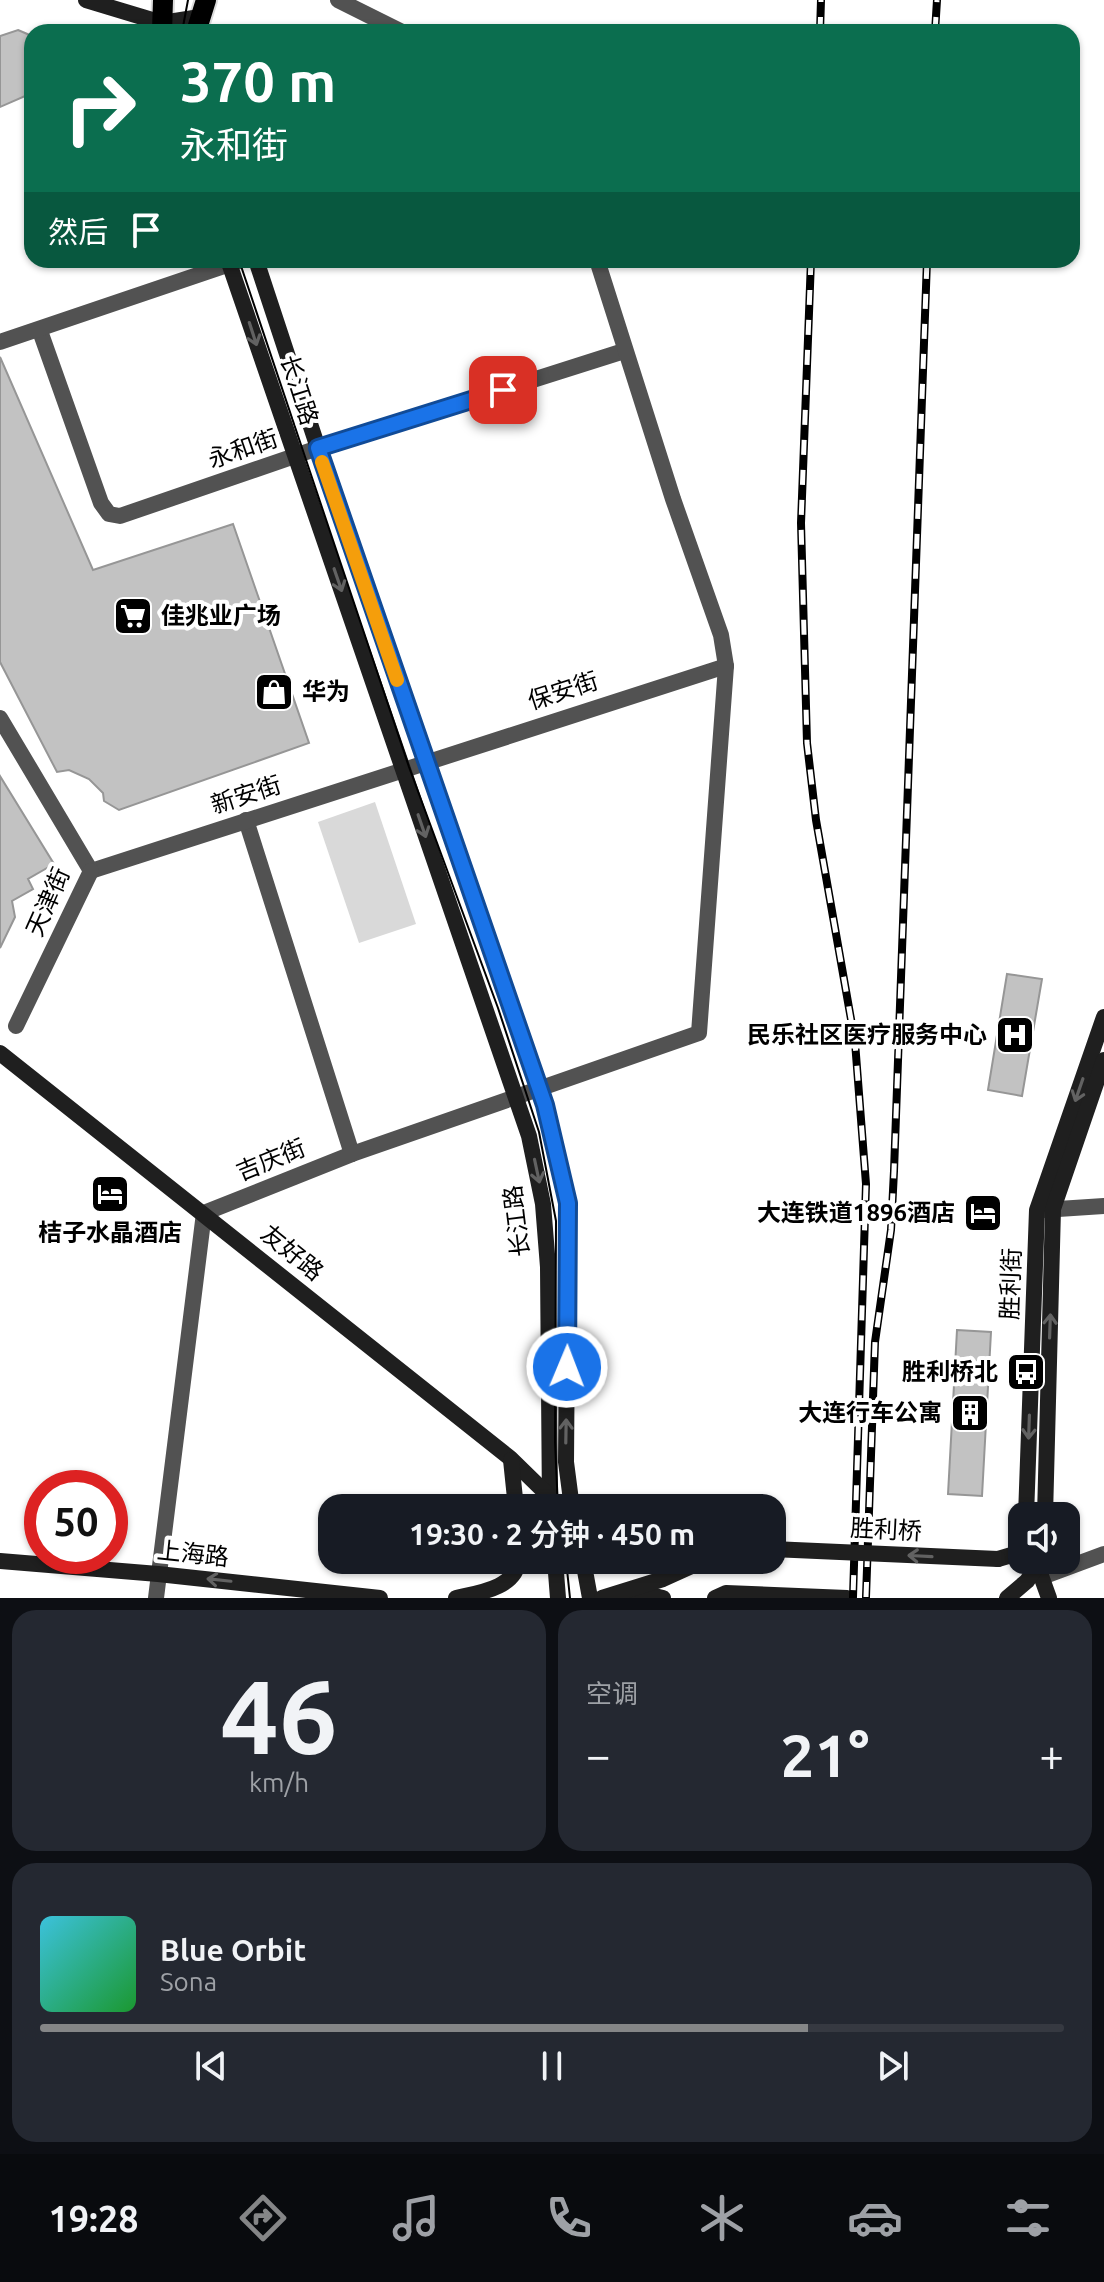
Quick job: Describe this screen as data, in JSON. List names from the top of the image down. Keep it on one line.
{"streets":{"main road":["长江路","友好路","胜利街","胜利桥","上海路"],"street":["永和街","保安街","新安街","天津街","吉庆街"]},"crossings":[["长江路","永和街"],["长江路","保安街"],["长江路","新安街"],["长江路","吉庆街"],["保安街","新安街"],["保安街","吉庆街"],["新安街","天津街"],["吉庆街","友好路"]],"one_way":["胜利桥","上海路"],"places":{"supermarket":["佳兆业广场"],"shop":["华为"],"hospital":["民乐社区医疗服务中心"],"hotel":["桔子水晶酒店","大连铁道1896酒店"],"bus stop":["胜利桥北"],"building":["大连行车公寓"]},"page":{"turn":["370 m","永和街"],"then":"然后","limit":"50","trip":"19:30 · 2 分钟 · 450 m","tile":[["46","km/h"],"空调"],"heat":["−","21°","+"],"song":["Blue Orbit","Sona"],"tabs":"19:28"}}
